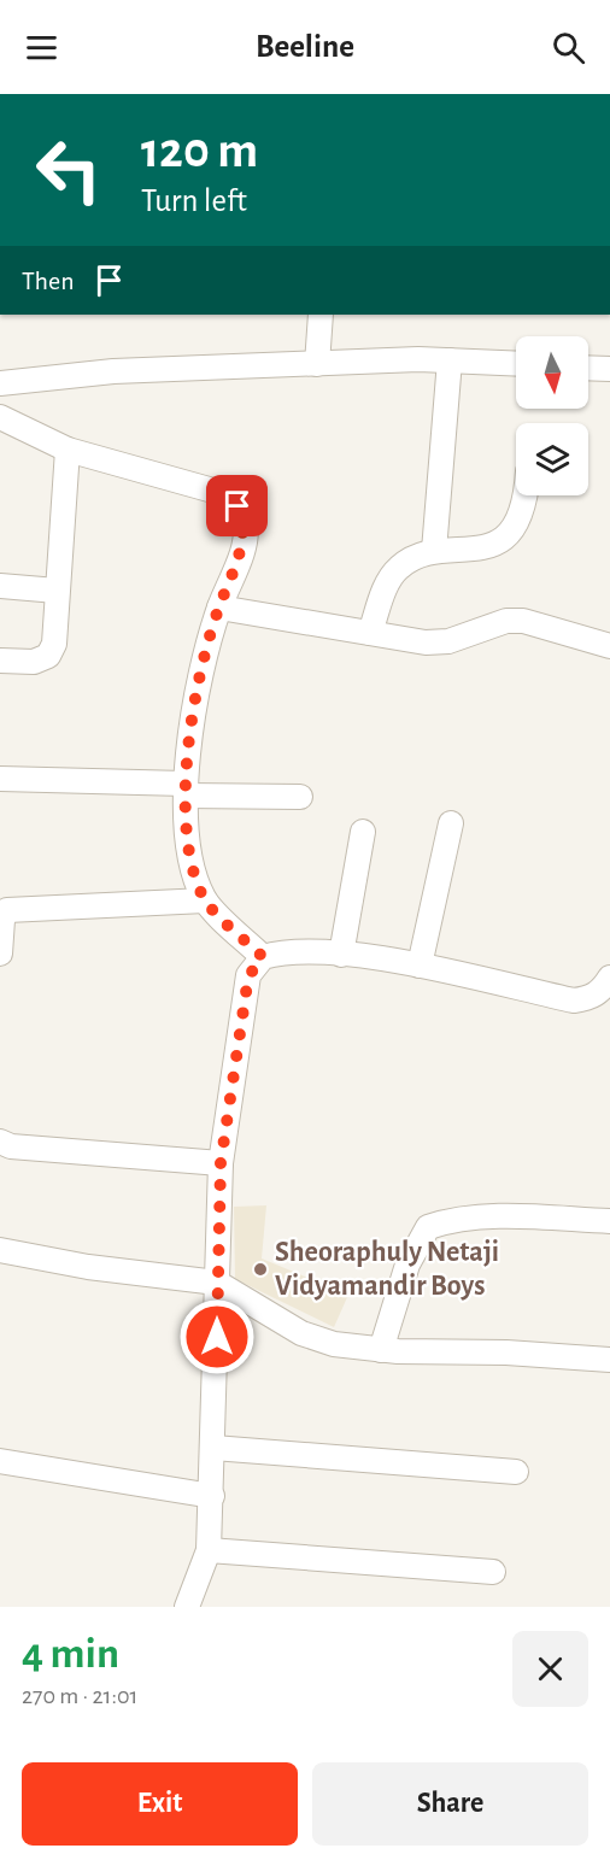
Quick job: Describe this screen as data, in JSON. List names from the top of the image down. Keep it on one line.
{"places":["Sheoraphuly Netaji Vidyamandir Boys"],"north":"bottom","page":{"header":"Beeline","turn":["120 m","Turn left"],"then":"Then","heading":["4 min","270 m · 21:01"],"buttons":["Exit","Share"]}}
